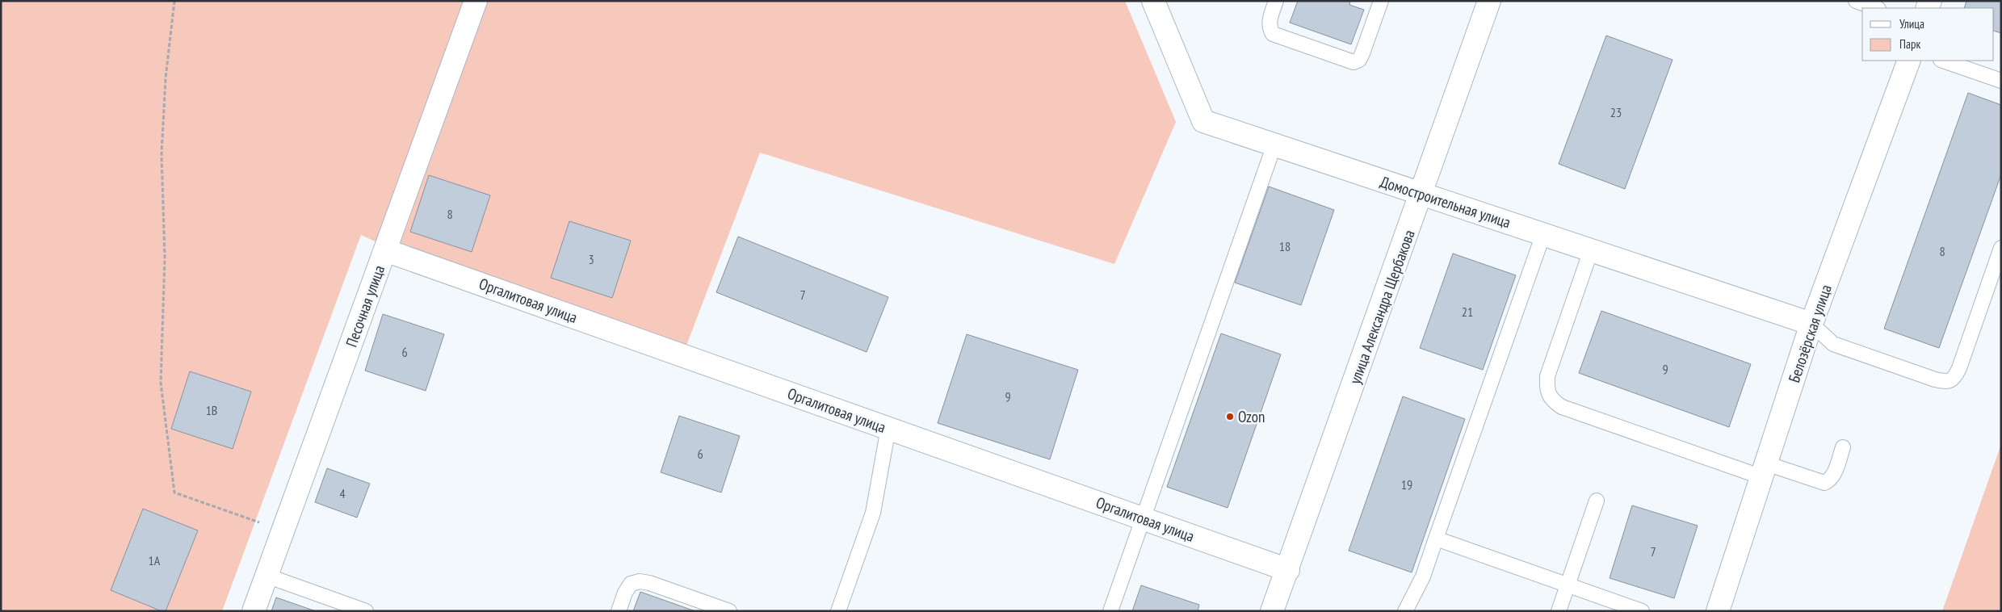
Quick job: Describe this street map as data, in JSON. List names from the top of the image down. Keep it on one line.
{"streets":{"street":["Домостроительная улица","Оргалитовая улица","Песочная улица","улица Александра Щербакова","Белозёрская улица"]},"crossings":[["Домостроительная улица","улица Александра Щербакова"],["Домостроительная улица","Белозёрская улица"],["Оргалитовая улица","Песочная улица"],["Оргалитовая улица","улица Александра Щербакова"]],"places":["Ozon"],"house_numbers":["23","8","18","8","3","7","21","6","9","9","1В","6","19","4","7","1А"],"legend":["Улица","Парк"]}
